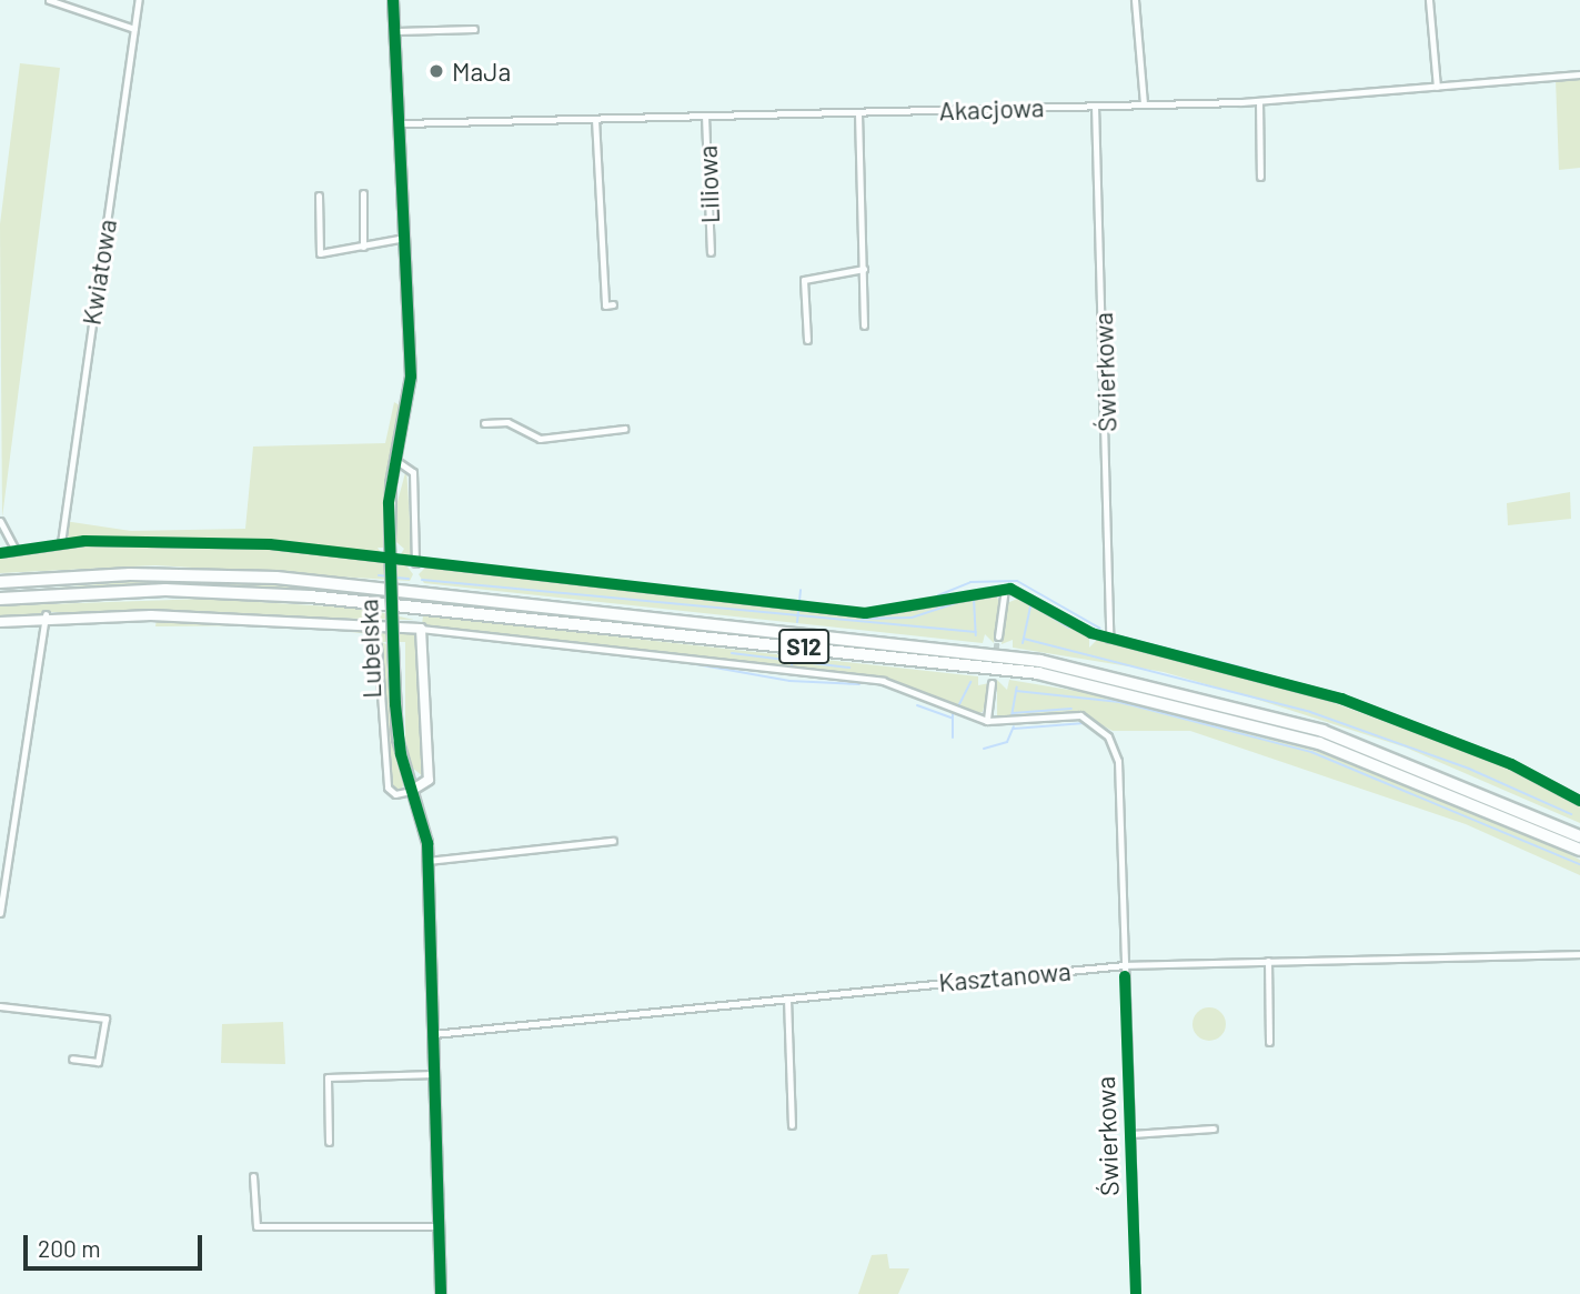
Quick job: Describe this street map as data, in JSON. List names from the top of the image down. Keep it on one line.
{"streets":{"highway":["S12"],"street":["Akacjowa","Liliowa","Kwiatowa","Świerkowa","Lubelska","Kasztanowa"]},"crossings":[["Akacjowa","Liliowa"],["Akacjowa","Świerkowa"],["Akacjowa","Lubelska"],["Świerkowa","Kasztanowa"],["Lubelska","Kasztanowa"]],"places":["MaJa"],"scale_bar":"200 m"}
